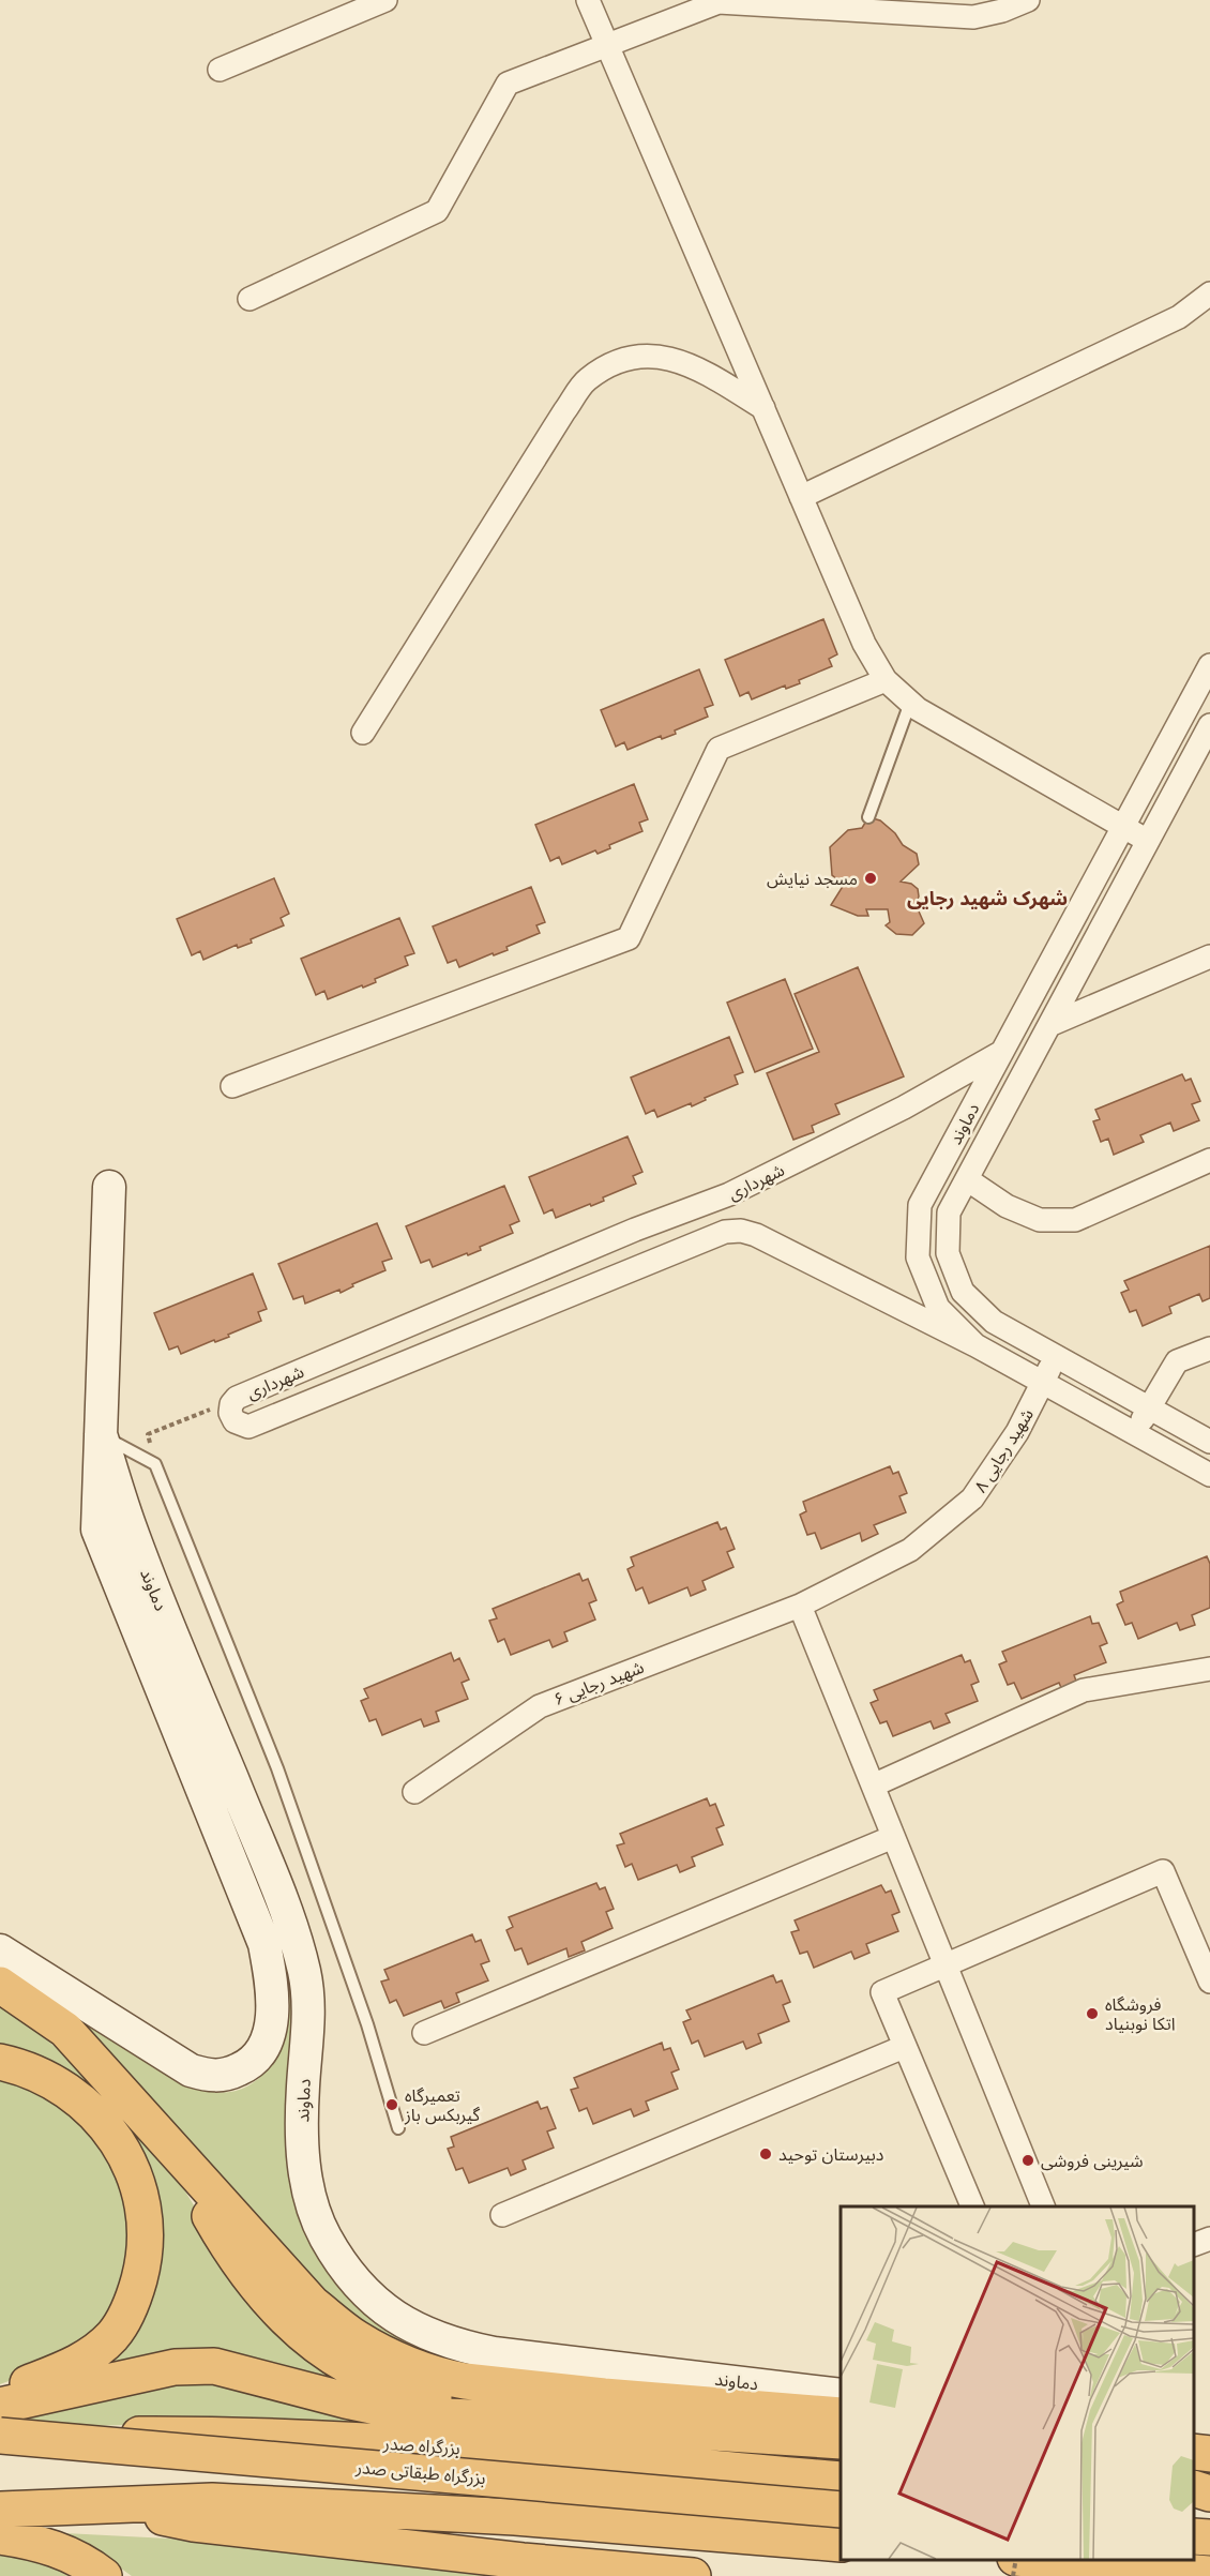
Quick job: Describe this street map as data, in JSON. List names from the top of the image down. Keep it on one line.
{"streets":{"highway":["بزرگراه صدر","بزرگراه طبقاتی صدر"],"main road":["دماوند"],"street":["شهرداری","شهید رجایی ۸","شهید رجایی ۶"]},"crossings":[["دماوند","شهرداری"],["دماوند","شهید رجایی ۸"],["شهید رجایی ۸","شهید رجایی ۶"],["بزرگراه صدر","بزرگراه طبقاتی صدر"]],"districts":["شهرک شهید رجایی"],"places":["مسجد نیایش","فروشگاه اتکا نوبنیاد","تعمیرگاه گیربکس باز","دبیرستان توحید","شیرینی فروشی"]}
